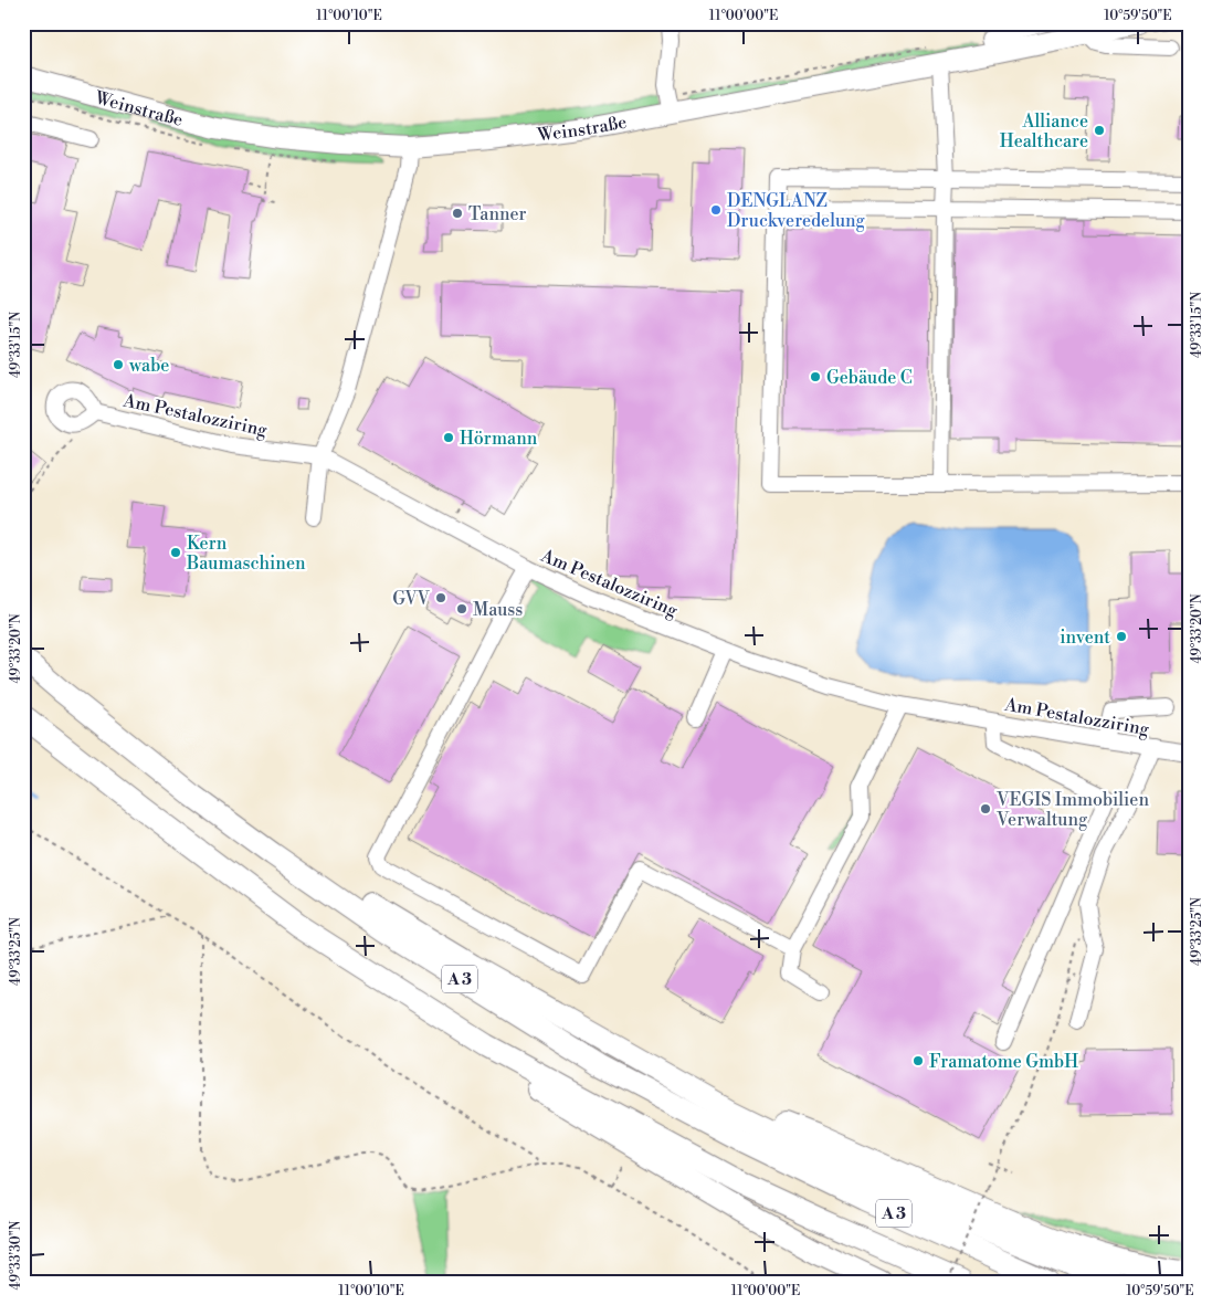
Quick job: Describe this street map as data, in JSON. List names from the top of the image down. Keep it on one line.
{"streets":{"highway":["A 3"],"main road":["Weinstraße"],"street":["Am Pestalozziring"]},"places":["Alliance Healthcare","DENGLANZ Druckveredelung","Tanner","wabe","Gebäude C","Hörmann","Kern Baumaschinen","GVV","Mauss","invent","VEGIS Immobilien Verwaltung","Framatome GmbH"],"coordinates":["11°00'10\"E","11°00'00\"E","10°59'50\"E","49°33'15\"N","49°33'20\"N","49°33'25\"N","49°33'30\"N"]}
